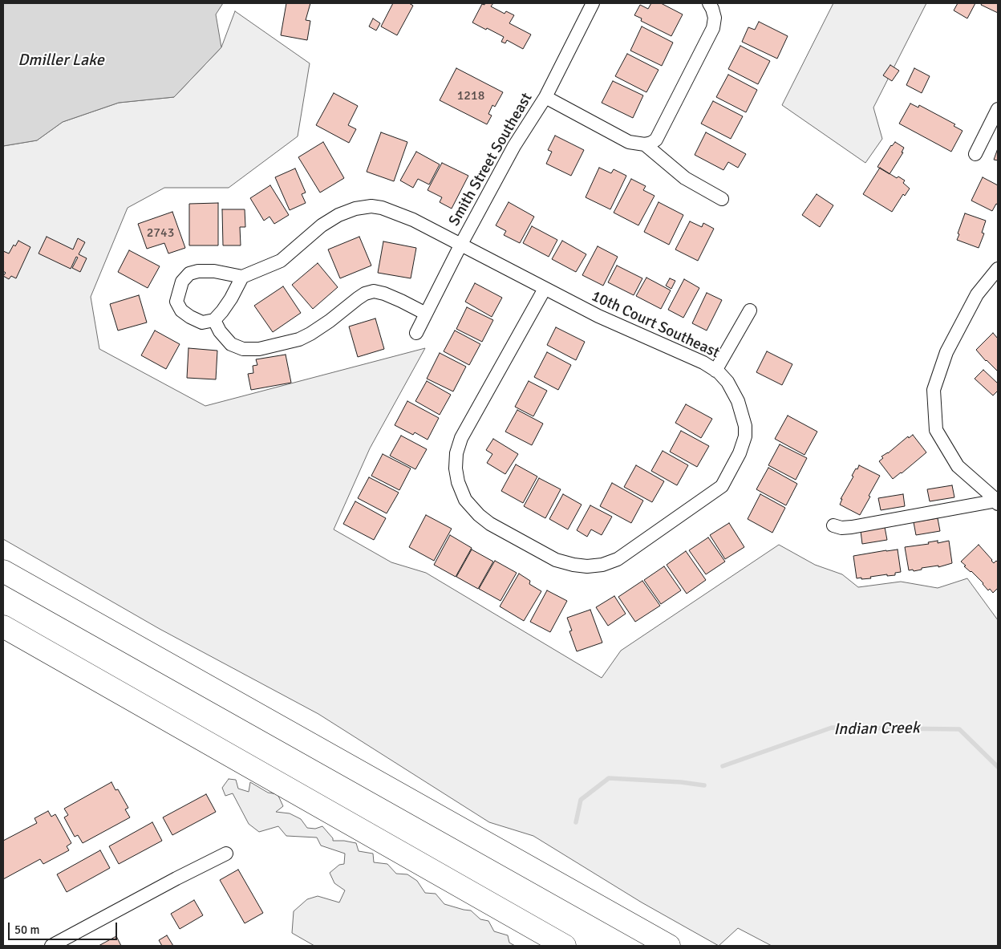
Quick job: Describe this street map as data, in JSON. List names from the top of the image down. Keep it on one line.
{"streets":{"street":["Smith Street Southeast","10th Court Southeast"]},"crossings":[["Smith Street Southeast","10th Court Southeast"]],"water":["Dmiller Lake","Indian Creek"],"house_numbers":["1218","2743"],"scale_bar":"50 m"}
